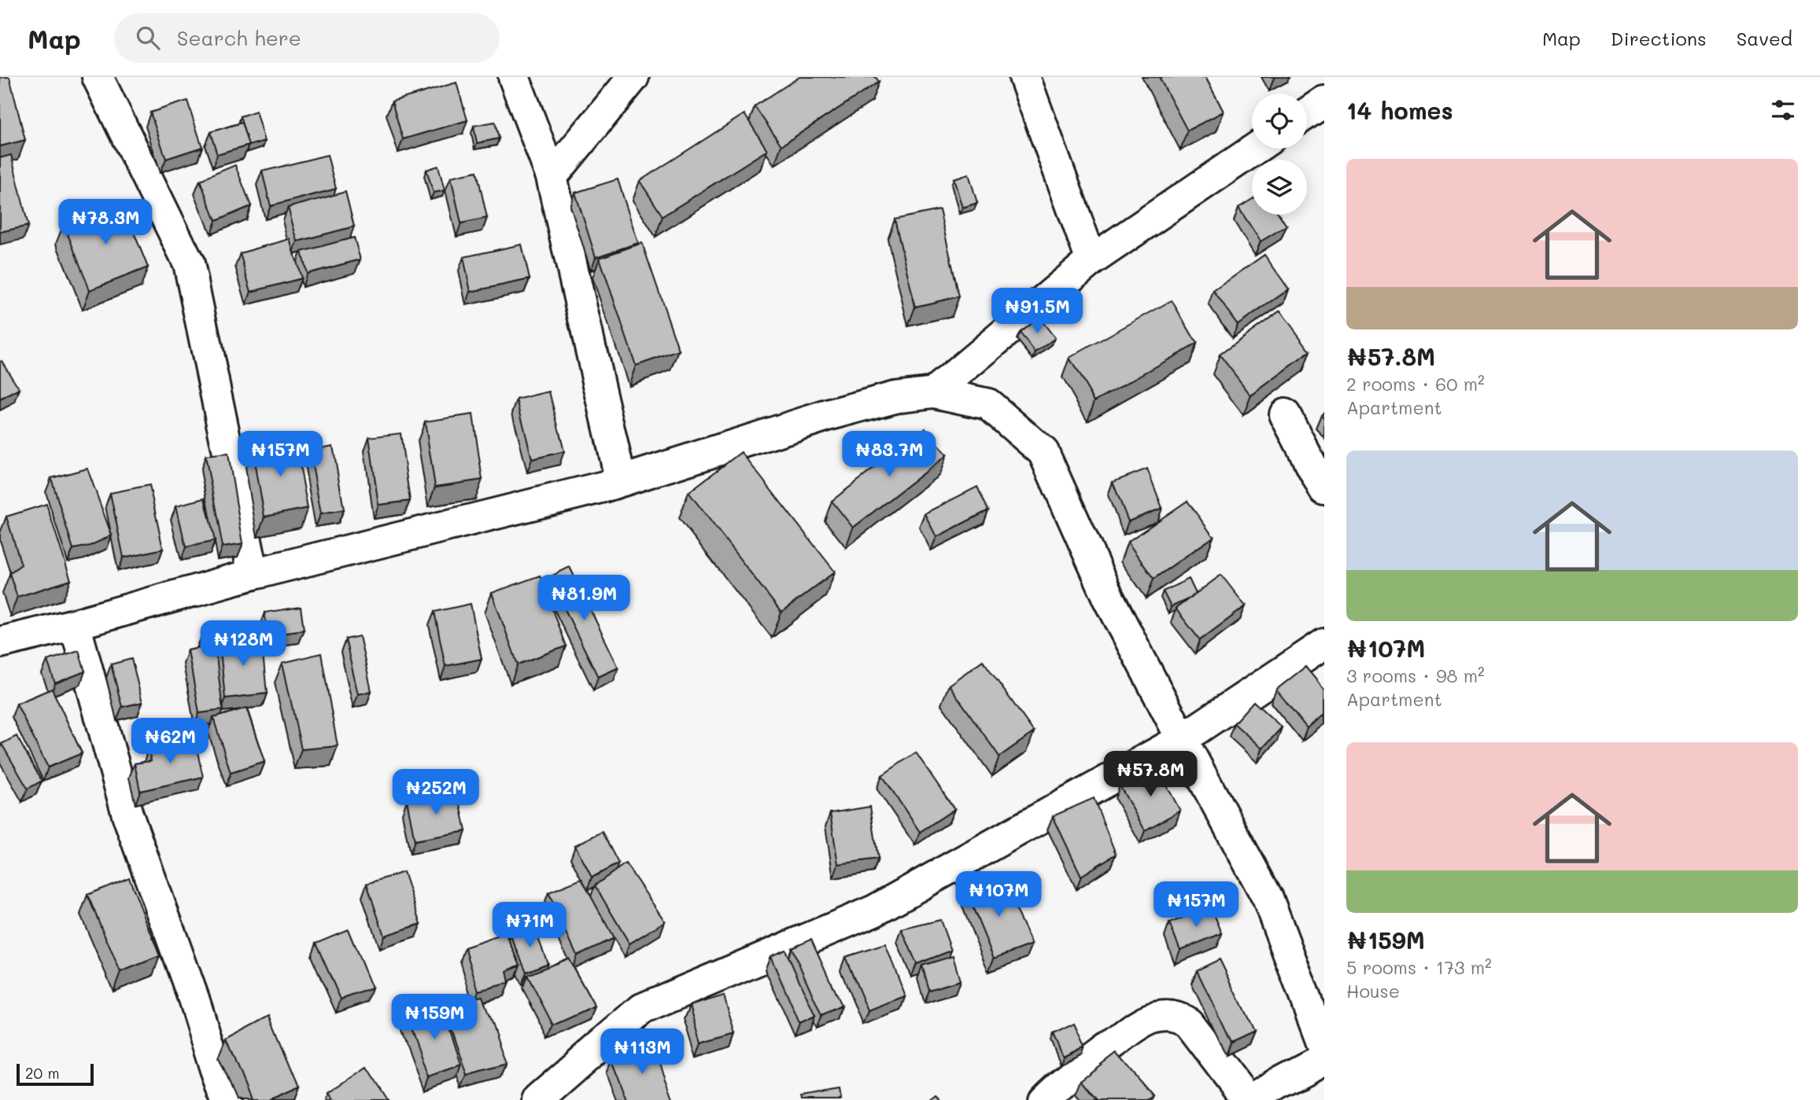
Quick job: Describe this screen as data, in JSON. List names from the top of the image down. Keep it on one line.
{"scale_bar":"20 m","page":{"header":"Map","search":"Search here","nav":["Map","Directions","Saved"],"heading":"14 homes","list":[{"name":"₦57.8M","note":"2 rooms · 60 m² · Apartment"},{"name":"₦107M","note":"3 rooms · 98 m² · Apartment"},{"name":"₦159M","note":"5 rooms · 173 m² · House"}],"price":["₦78.3M","₦91.5M","₦157M","₦83.7M","₦81.9M","₦128M","₦62M","₦57.8M","₦252M","₦107M","₦157M","₦71M","₦159M","₦113M"],"scale":"20 m"}}
